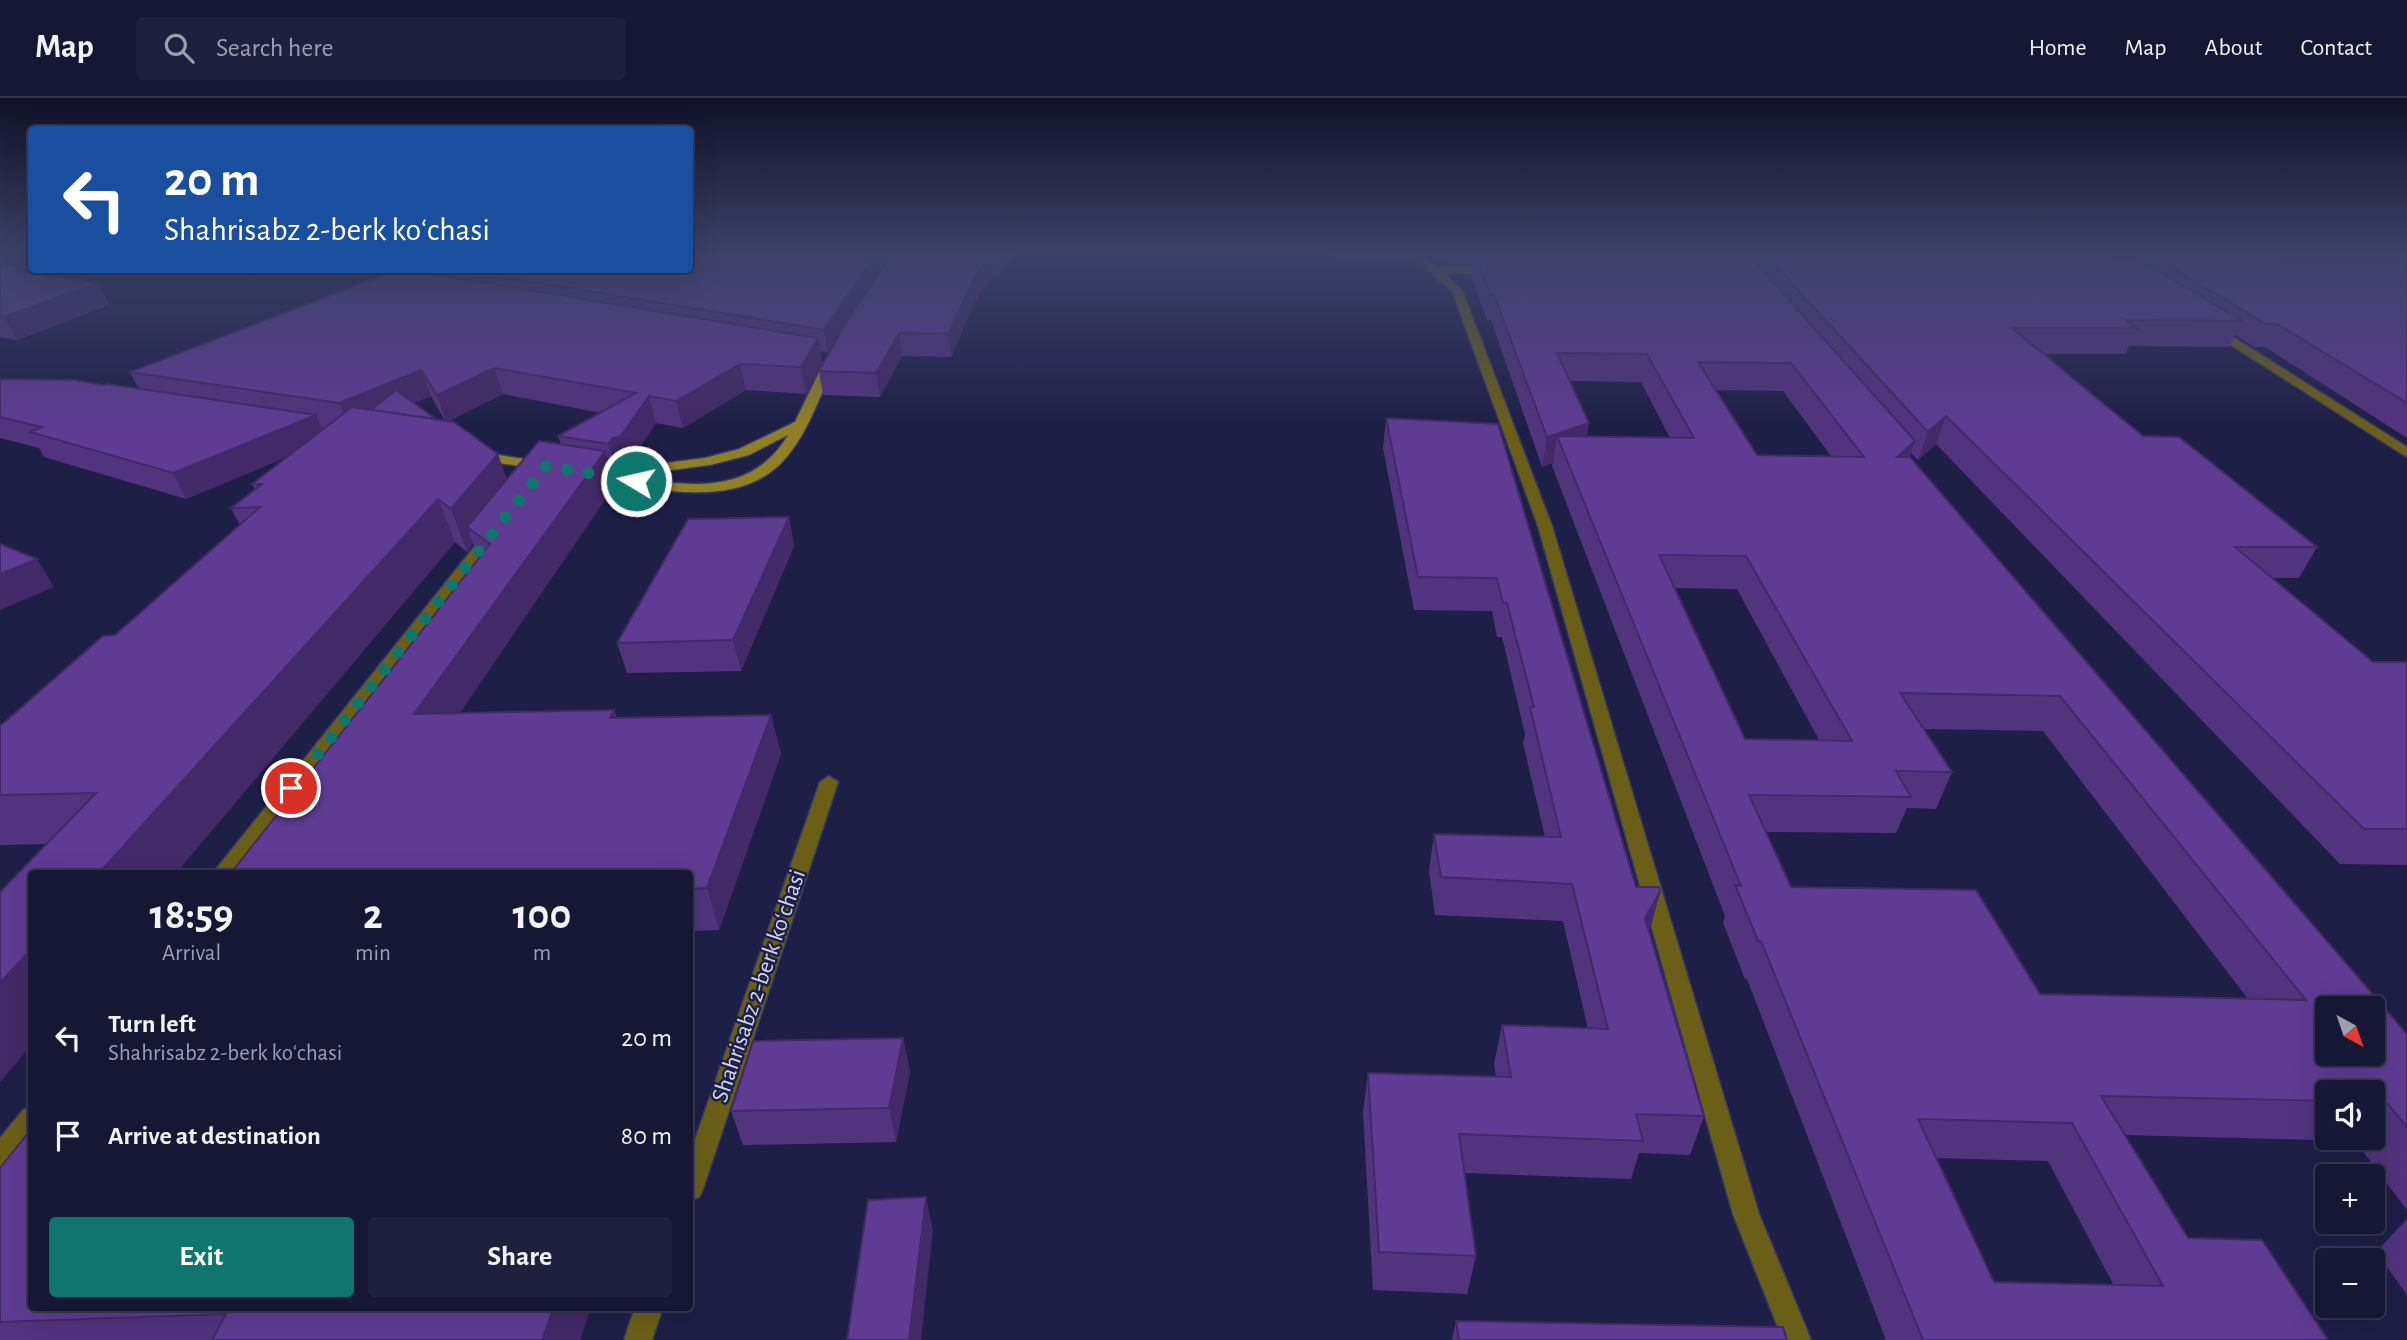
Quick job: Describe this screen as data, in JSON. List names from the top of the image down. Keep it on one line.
{"streets":{"street":["Shahrisabz 2-berk koʻchasi"]},"north":"bottom right","page":{"header":"Map","search":"Search here","nav":["Home","Map","About","Contact"],"turn":["20 m","Shahrisabz 2-berk koʻchasi"],"eta":["18:59","Arrival","2","min","100","m"],"list":[{"name":"Turn left","note":"Shahrisabz 2-berk koʻchasi","value":"20 m"},{"name":"Arrive at destination","value":"80 m"}],"map_buttons":["+","−"],"buttons":["Exit","Share"]}}
